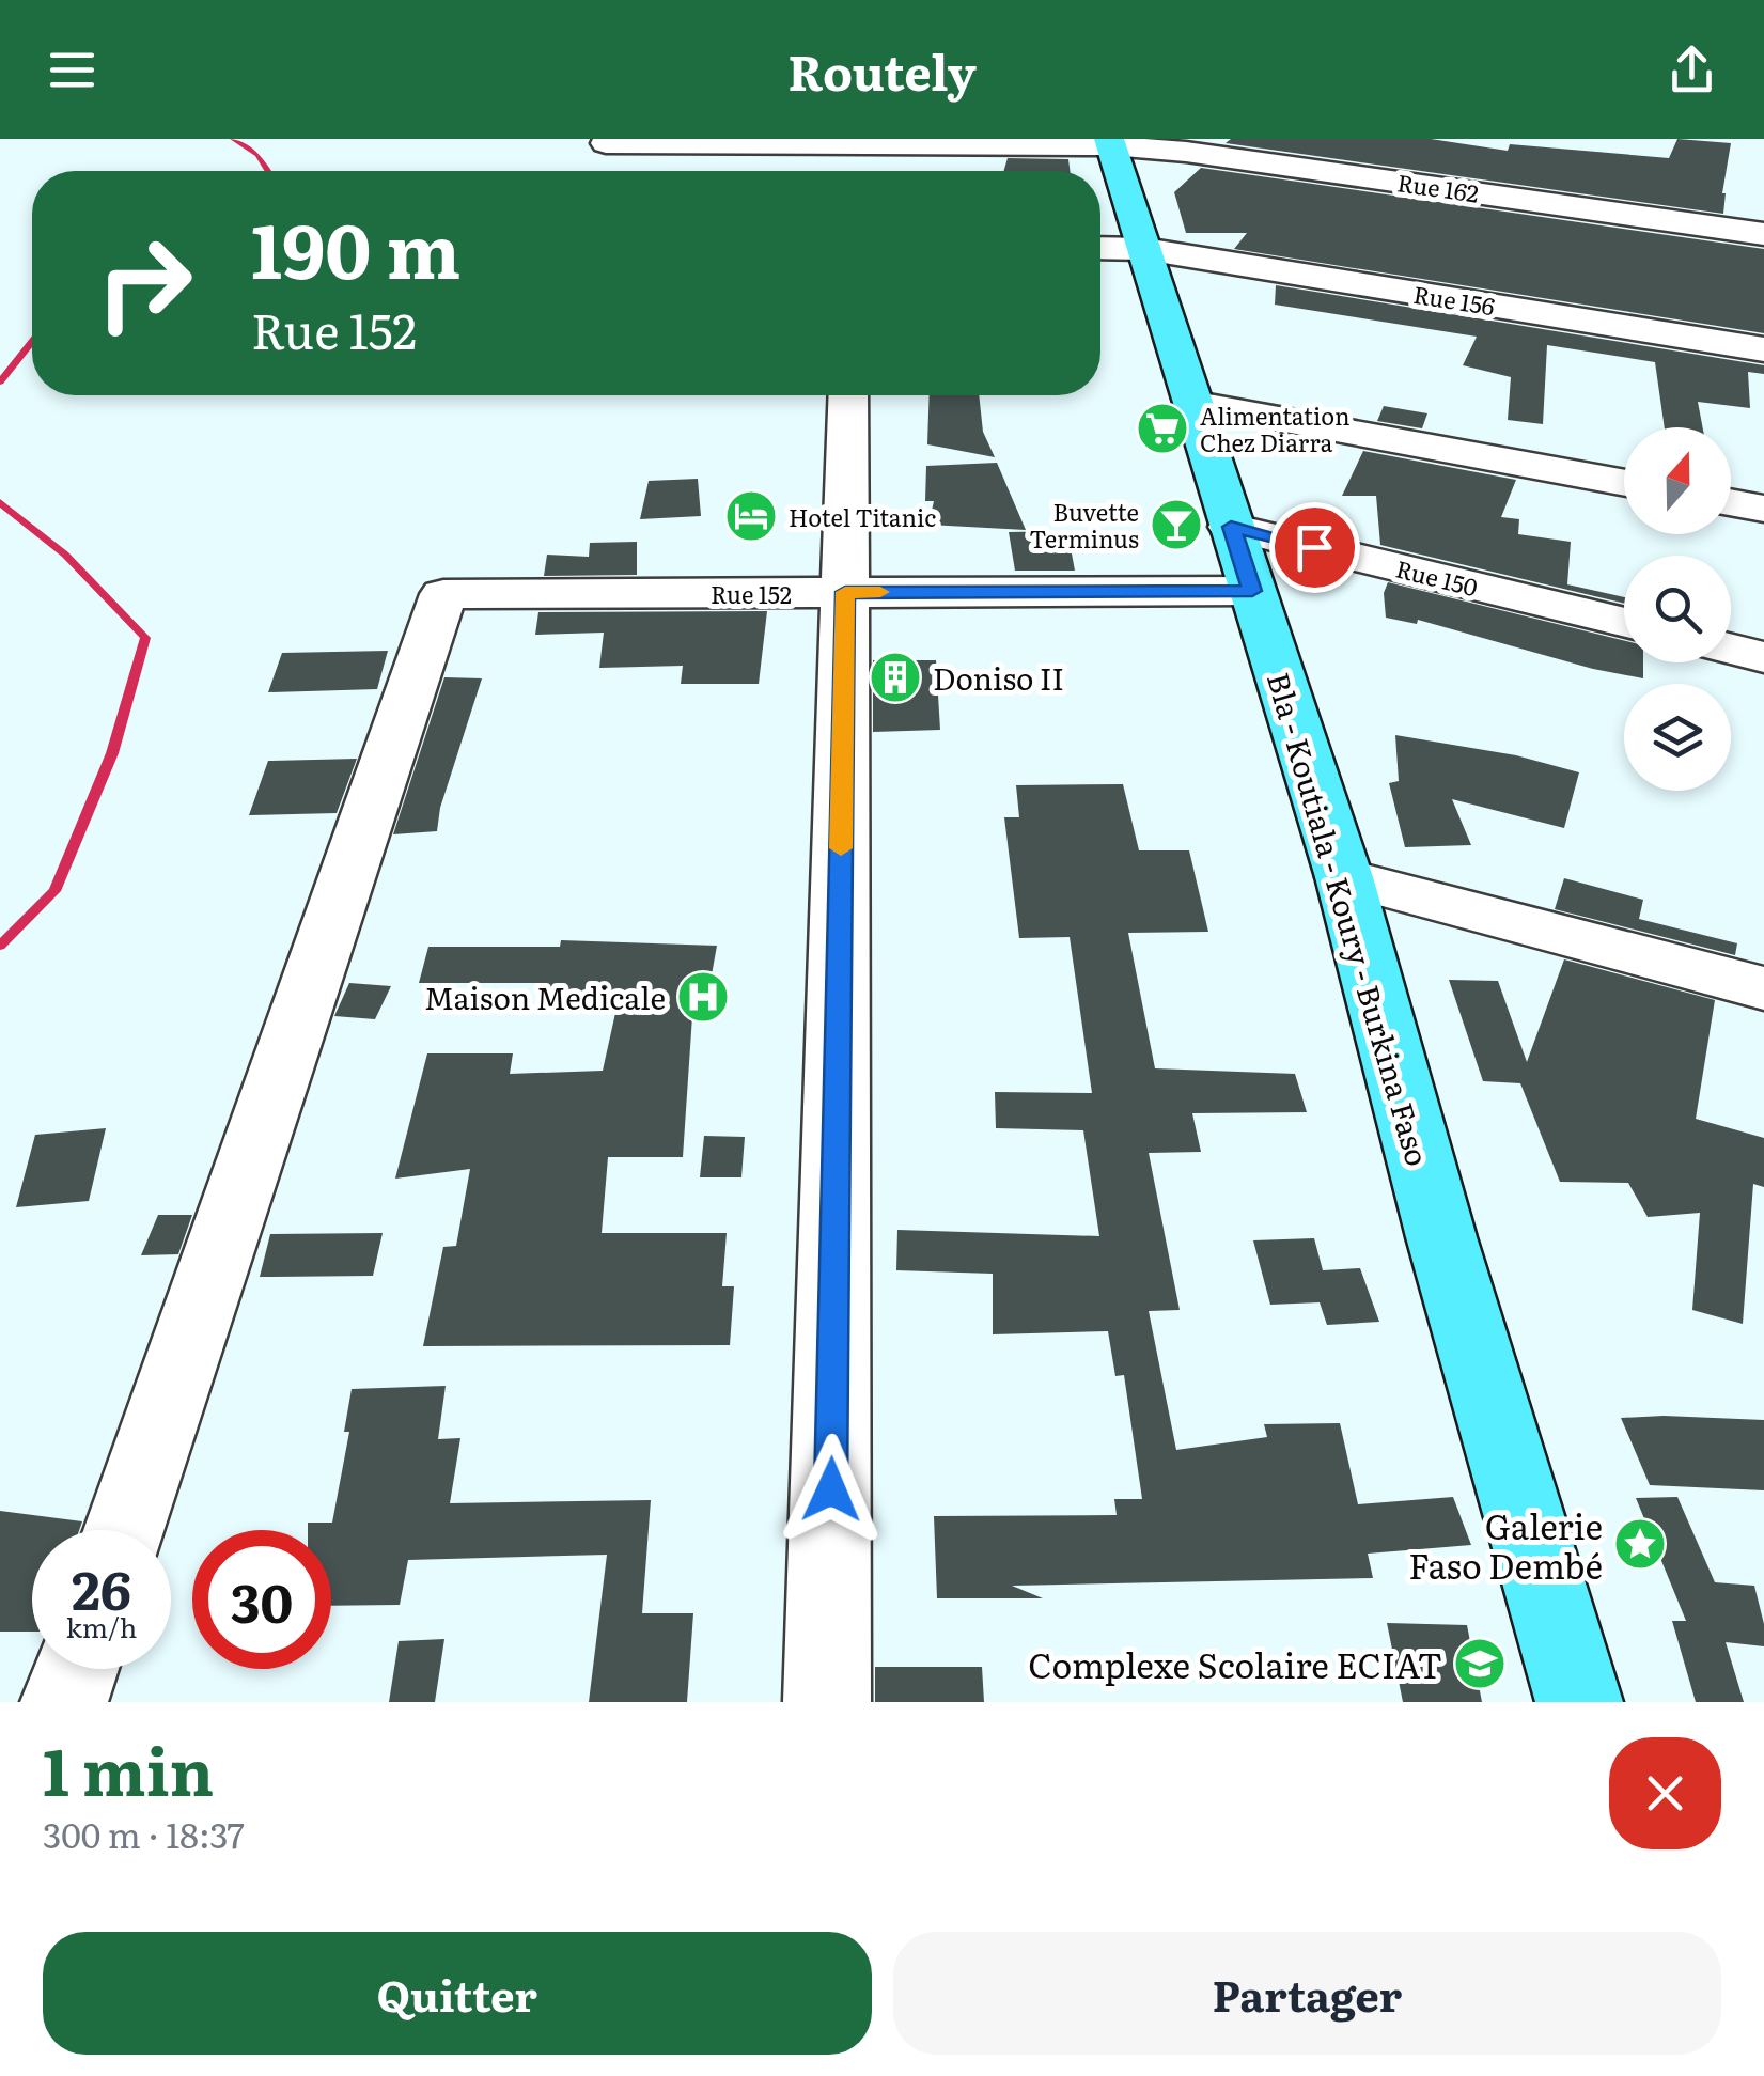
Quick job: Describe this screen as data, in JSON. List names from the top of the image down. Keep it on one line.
{"streets":{"main road":["Bla - Koutiala - Koury - Burkina Faso"],"street":["Rue 162","Rue 156","Rue 150","Rue 152"]},"crossings":[["Rue 162","Bla - Koutiala - Koury - Burkina Faso"],["Rue 156","Bla - Koutiala - Koury - Burkina Faso"],["Rue 150","Bla - Koutiala - Koury - Burkina Faso"],["Rue 152","Bla - Koutiala - Koury - Burkina Faso"]],"places":{"supermarket":["Alimentation Chez Diarra"],"hotel":["Hotel Titanic"],"bar":["Buvette Terminus"],"building":["Doniso II"],"hospital":["Maison Medicale"],"place":["Galerie Faso Dembé"],"school or university":["Complexe Scolaire ECIAT"]},"north":"top","page":{"header":"Routely","turn":["190 m","Rue 152"],"speed":"26 km/h","limit":"30","heading":["1 min","300 m · 18:37"],"buttons":["Quitter","Partager"]}}
